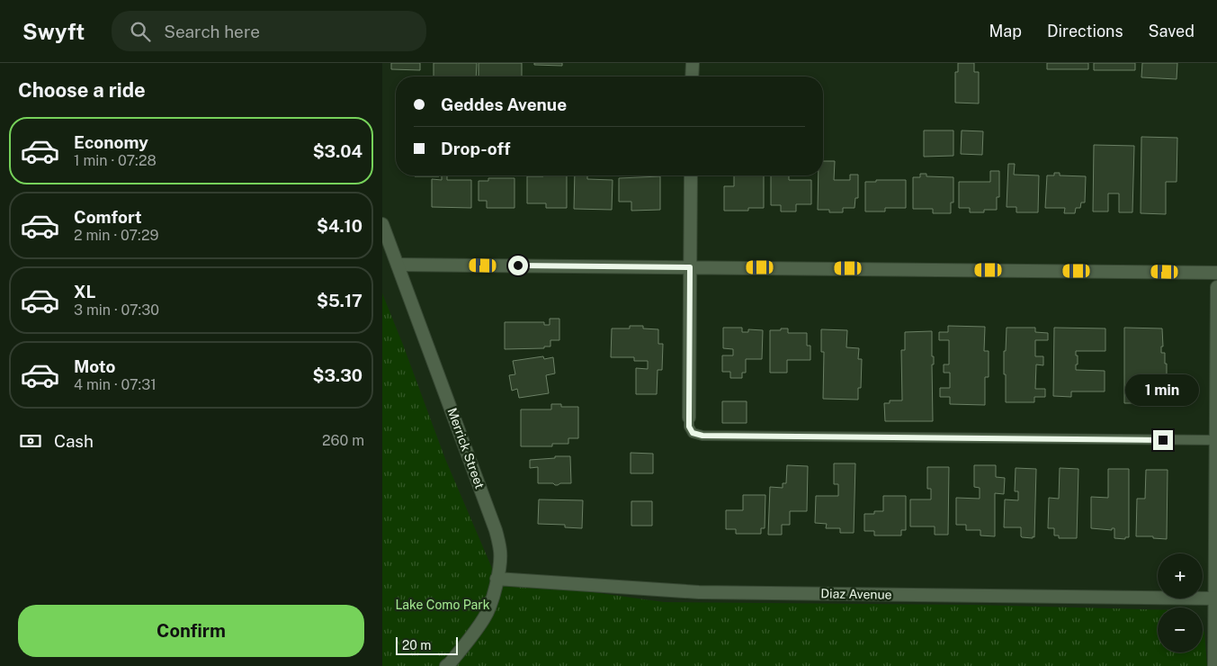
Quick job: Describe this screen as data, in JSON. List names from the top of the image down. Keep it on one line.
{"streets":{"street":["Merrick Street","Diaz Avenue"]},"crossings":[["Merrick Street","Diaz Avenue"]],"parks":["Lake Como Park"],"scale_bar":"20 m","page":{"header":"Swyft","search":"Search here","nav":["Map","Directions","Saved"],"heading":"Choose a ride","banner":["Geddes Avenue","Drop-off"],"list":[{"name":"Economy","note":"1 min · 07:28","value":"$3.04"},{"name":"Comfort","note":"2 min · 07:29","value":"$4.10"},{"name":"XL","note":"3 min · 07:30","value":"$5.17"},{"name":"Moto","note":"4 min · 07:31","value":"$3.30"}],"bubble":"1 min","pay":["Cash","260 m"],"map_buttons":["+","−"],"buttons":"Confirm","scale":"20 m"}}
